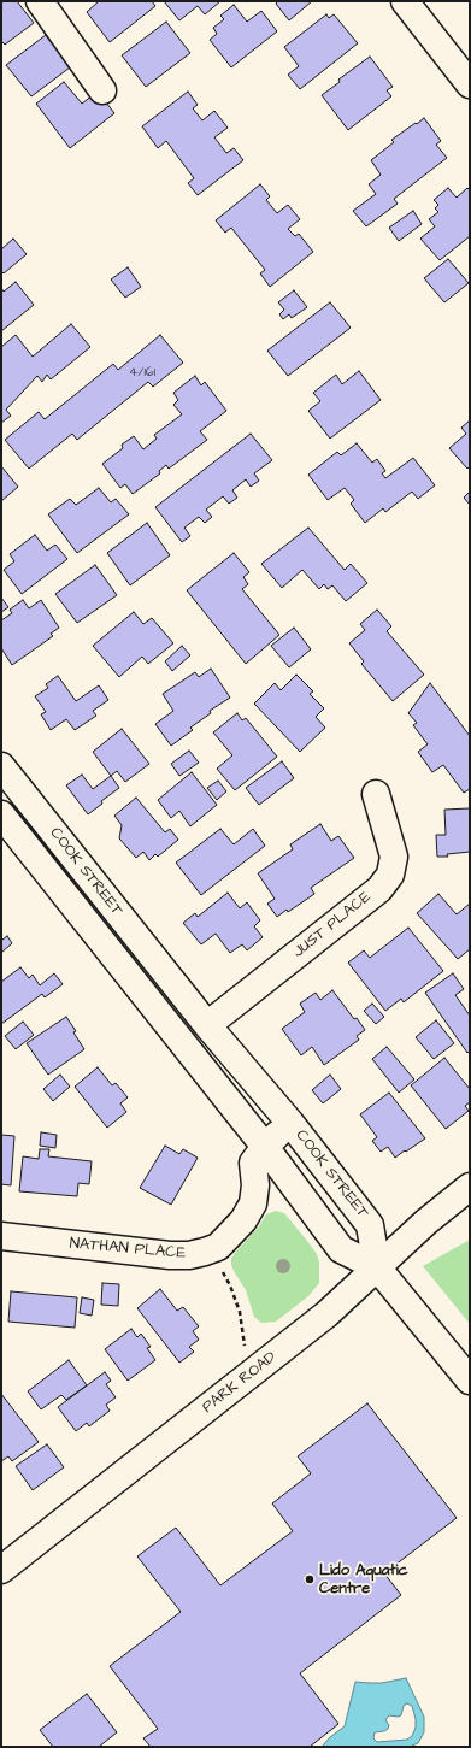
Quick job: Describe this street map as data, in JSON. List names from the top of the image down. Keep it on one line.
{"streets":{"street":["COOK STREET","JUST PLACE","NATHAN PLACE","PARK ROAD"]},"crossings":[["COOK STREET","JUST PLACE"],["COOK STREET","NATHAN PLACE"],["COOK STREET","PARK ROAD"]],"places":["Lido Aquatic Centre"],"house_numbers":["4/161"]}
